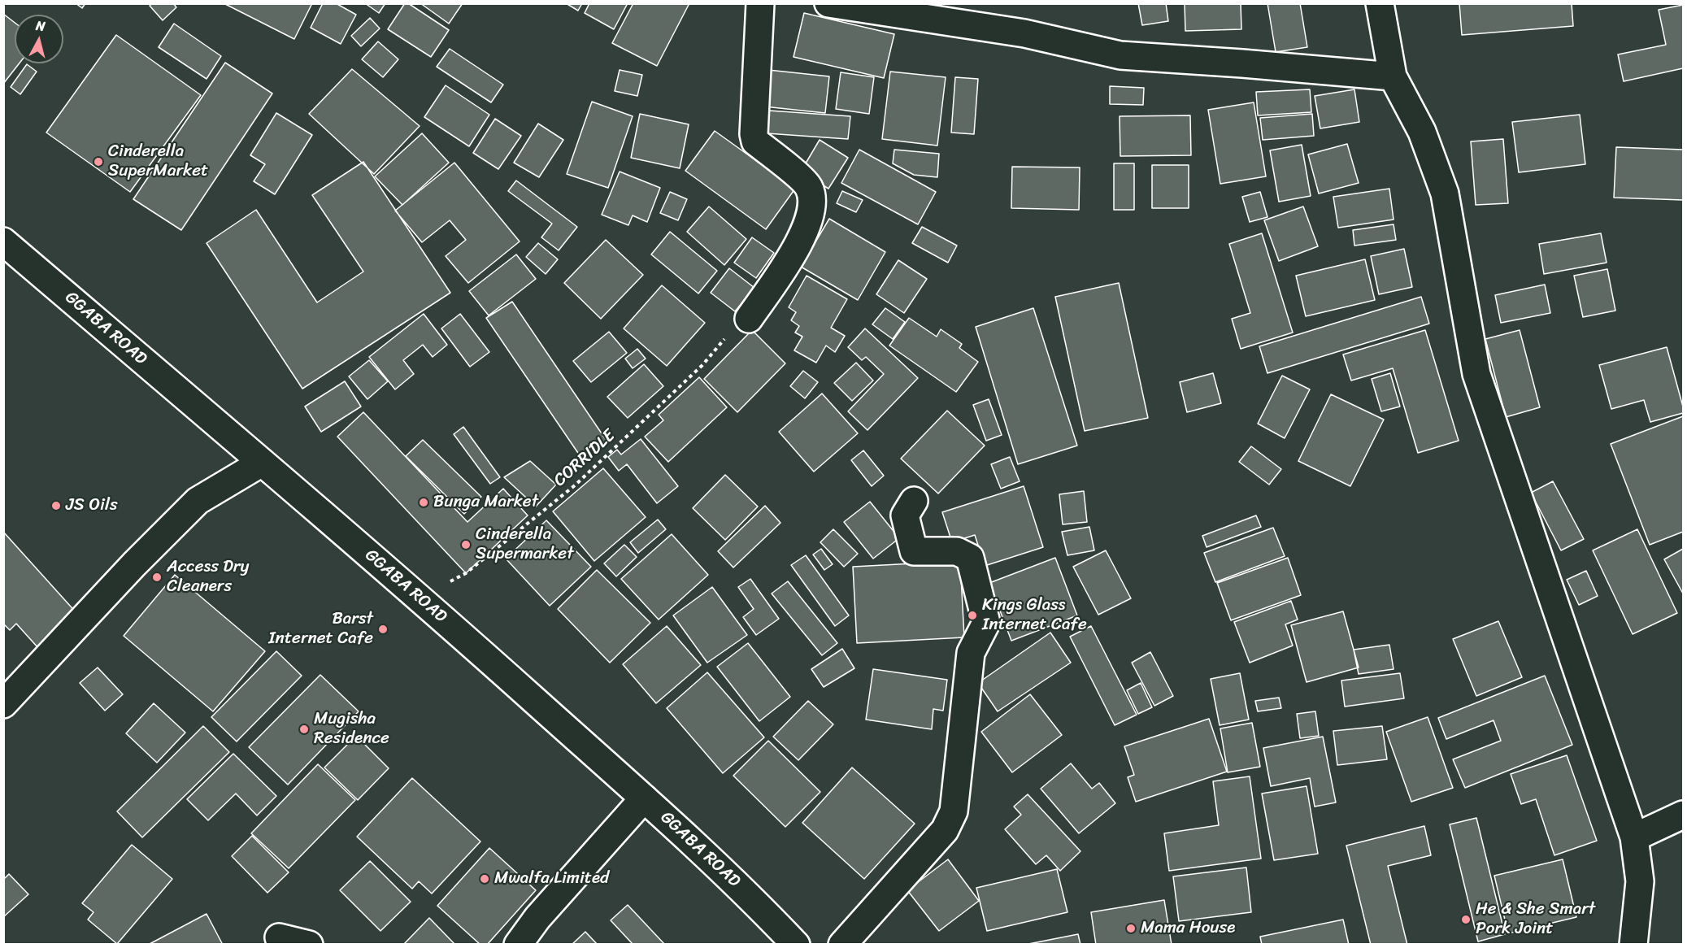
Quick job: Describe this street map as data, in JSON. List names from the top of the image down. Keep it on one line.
{"streets":{"street":["GGABA ROAD"],"path":["CORRIDLE"]},"crossings":[["GGABA ROAD","CORRIDLE"]],"places":["Cinderella SuperMarket","Bunga Market","JS Oils","Cinderella Supermarket","Access Dry Cleaners","Kings Glass Internet Cafe","Barst Internet Cafe","Mugisha Residence","Mwalfa Limited","He & She Smart Pork Joint","Mama House"],"north":"top"}
